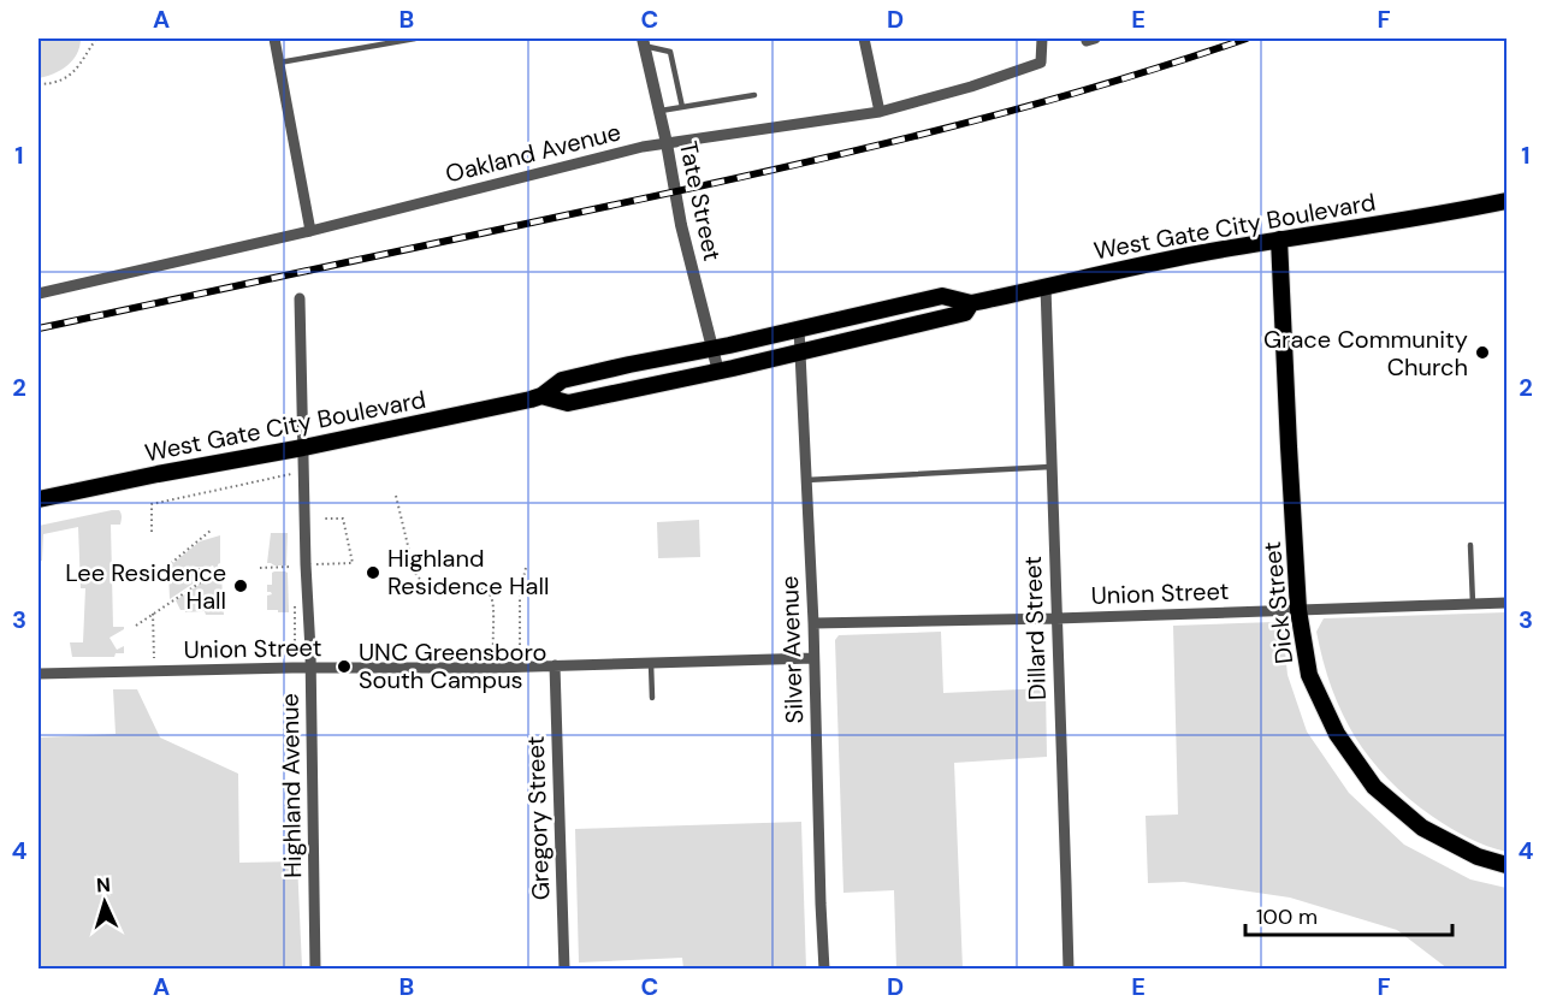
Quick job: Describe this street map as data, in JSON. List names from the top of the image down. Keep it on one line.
{"streets":{"main road":["West Gate City Boulevard","Dick Street"],"street":["Oakland Avenue","Tate Street","Union Street","Dillard Street","Silver Avenue","Highland Avenue","Gregory Street"]},"crossings":[["Oakland Avenue","Tate Street"],["Tate Street","West Gate City Boulevard"],["West Gate City Boulevard","Dick Street"],["West Gate City Boulevard","Dillard Street"],["West Gate City Boulevard","Silver Avenue"],["West Gate City Boulevard","Highland Avenue"],["Union Street","Dick Street"],["Union Street","Dillard Street"],["Union Street","Silver Avenue"],["Union Street","Highland Avenue"],["Union Street","Gregory Street"]],"places":["Grace Community Church","Highland Residence Hall","Lee Residence Hall","UNC Greensboro South Campus"],"scale_bar":"100 m","north":"top","grid":{"columns":["A","B","C","D","E","F"],"rows":["1","2","3","4"]}}
